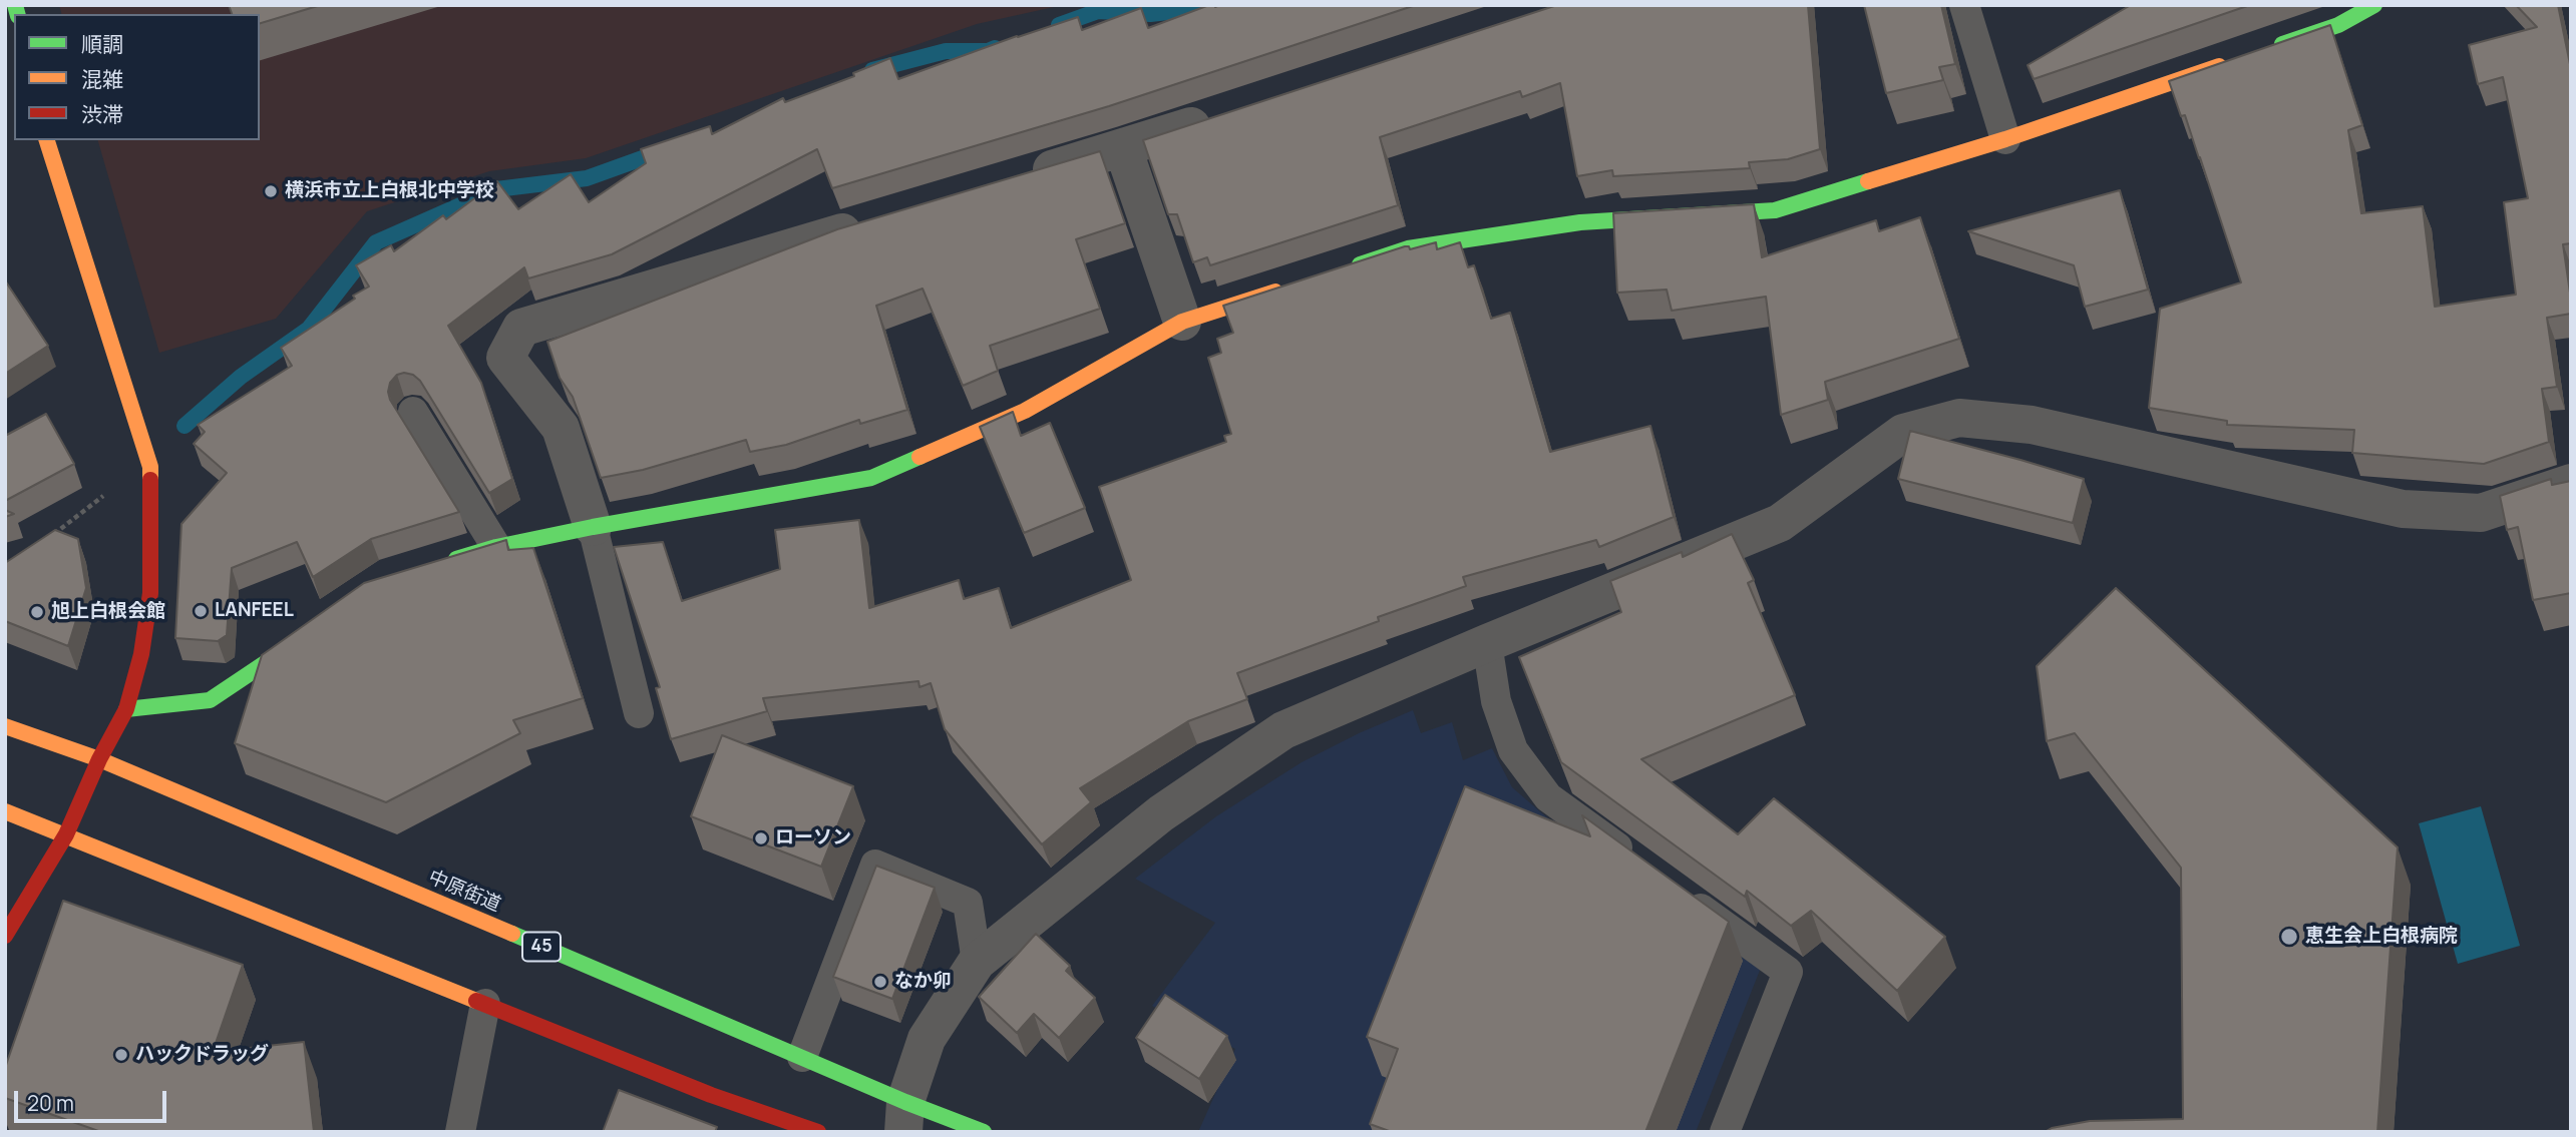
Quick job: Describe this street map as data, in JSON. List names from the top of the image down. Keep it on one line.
{"streets":{"street":["中原街道","45"]},"places":["横浜市立上白根北中学校","LANFEEL","旭上白根会館","ローソン","恵生会上白根病院","なか卯","ハックドラッグ"],"legend":["順調","混雑","渋滞"],"scale_bar":"20 m"}
